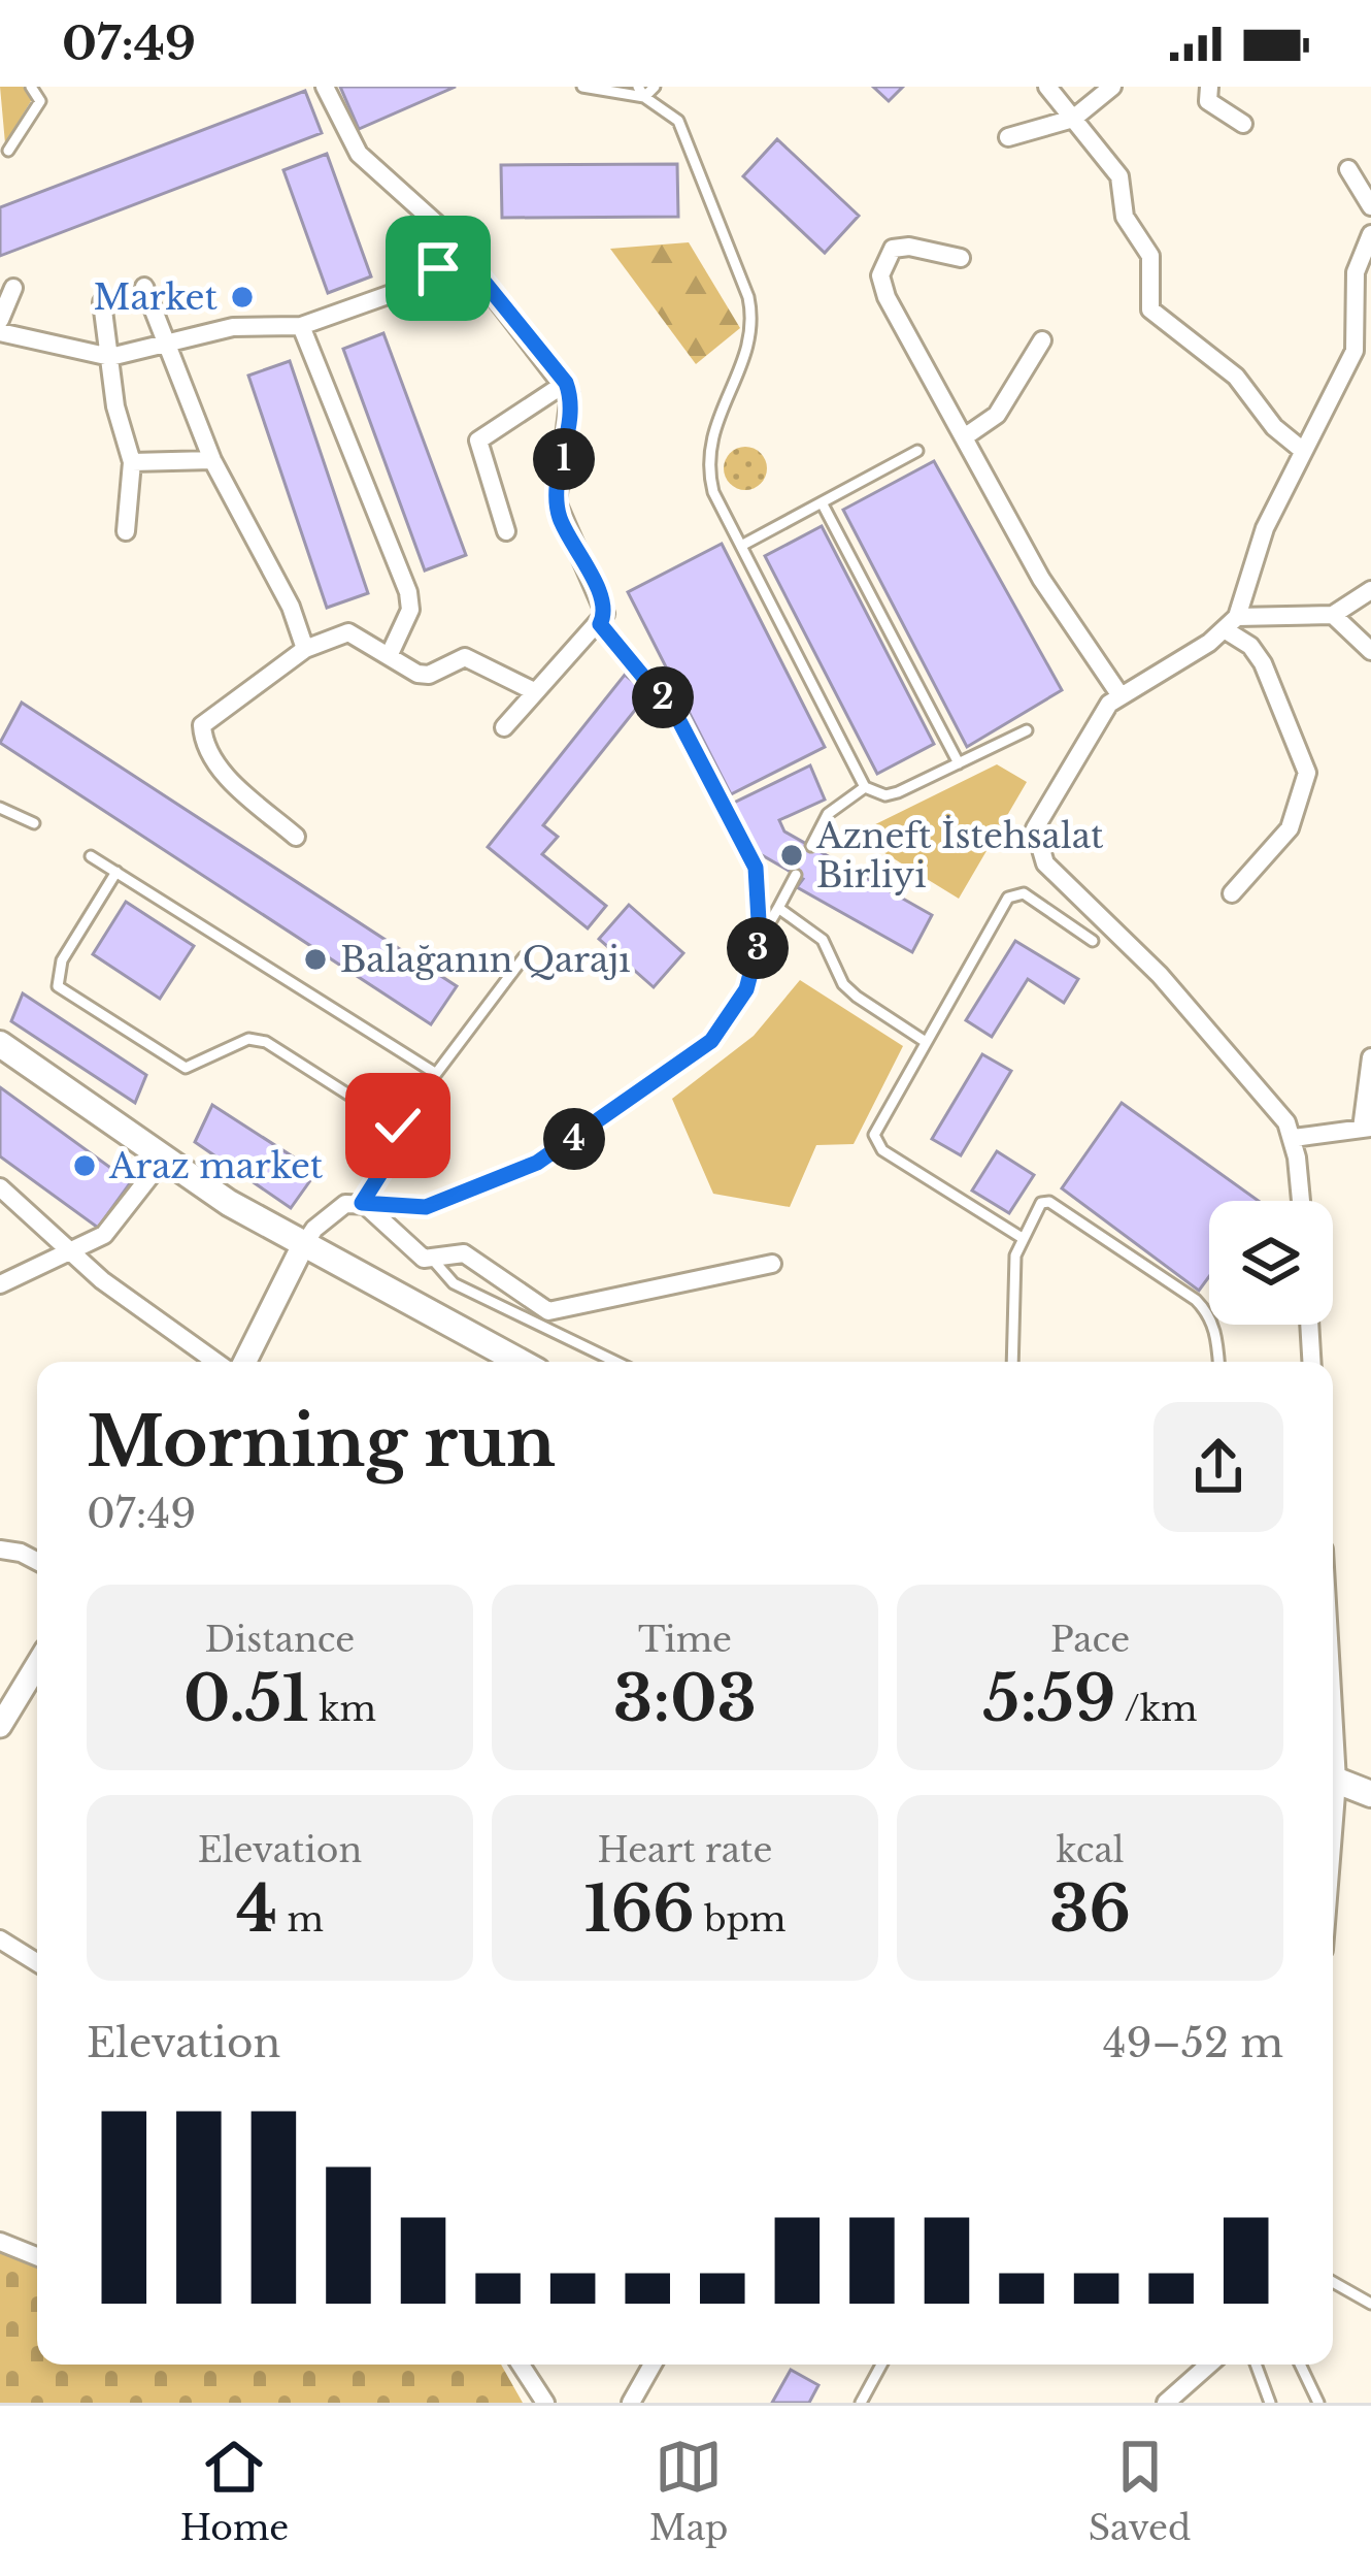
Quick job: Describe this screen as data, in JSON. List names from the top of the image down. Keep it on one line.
{"places":["Market","Azneft İstehsalat Birliyi","Balağanın Qarajı","Araz market"],"page":{"status":"07:49","pins":["1","2","3","4"],"heading":["Morning run","07:49"],"stats":[["Distance","0.51 km"],["Time","3:03"],["Pace","5:59 /km"],["Elevation","4 m"],["Heart rate","166 bpm"],["kcal","36"]],"chart":["Elevation","49–52 m"],"tabs":["Home","Map","Saved"]}}
